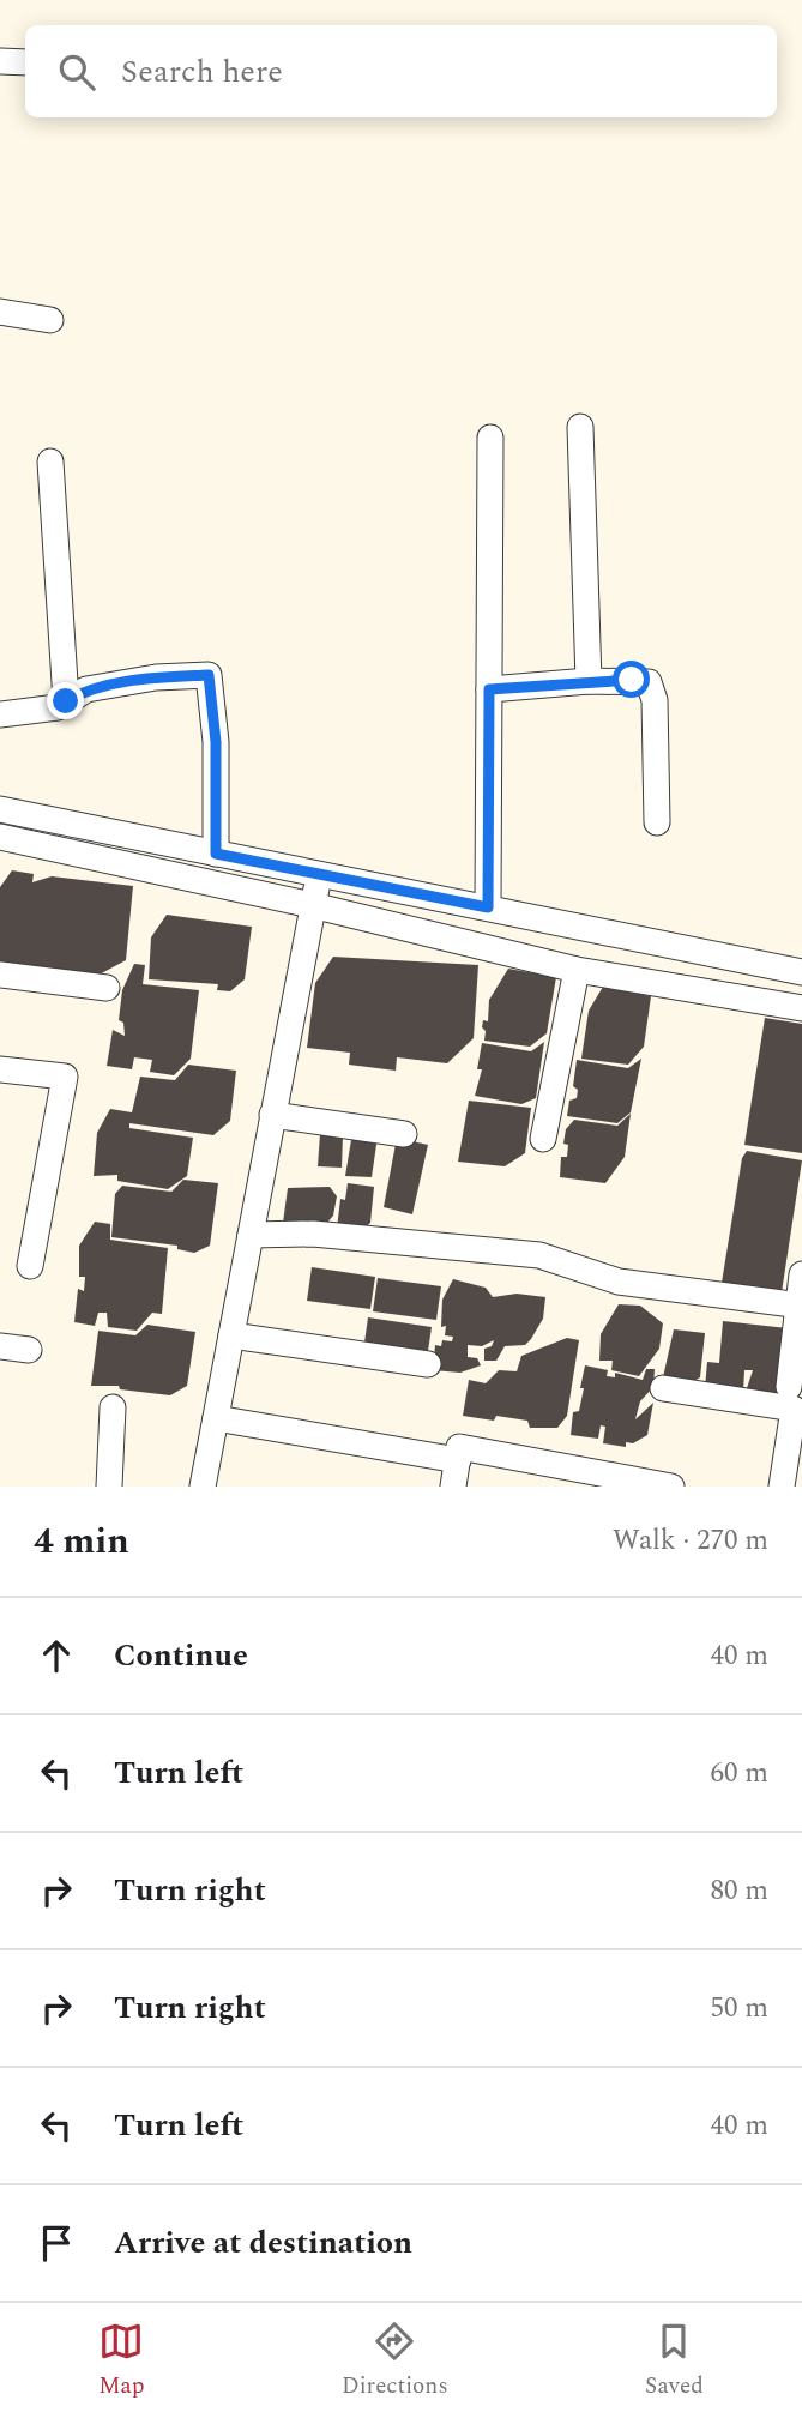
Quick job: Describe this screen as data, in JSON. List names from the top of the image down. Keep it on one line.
{"page":{"search":"Search here","heading":["4 min","Walk · 270 m"],"list":[["Continue","40 m"],["Turn left","60 m"],["Turn right","80 m"],["Turn right","50 m"],["Turn left","40 m"],"Arrive at destination"],"nav":["Map","Directions","Saved"]}}
